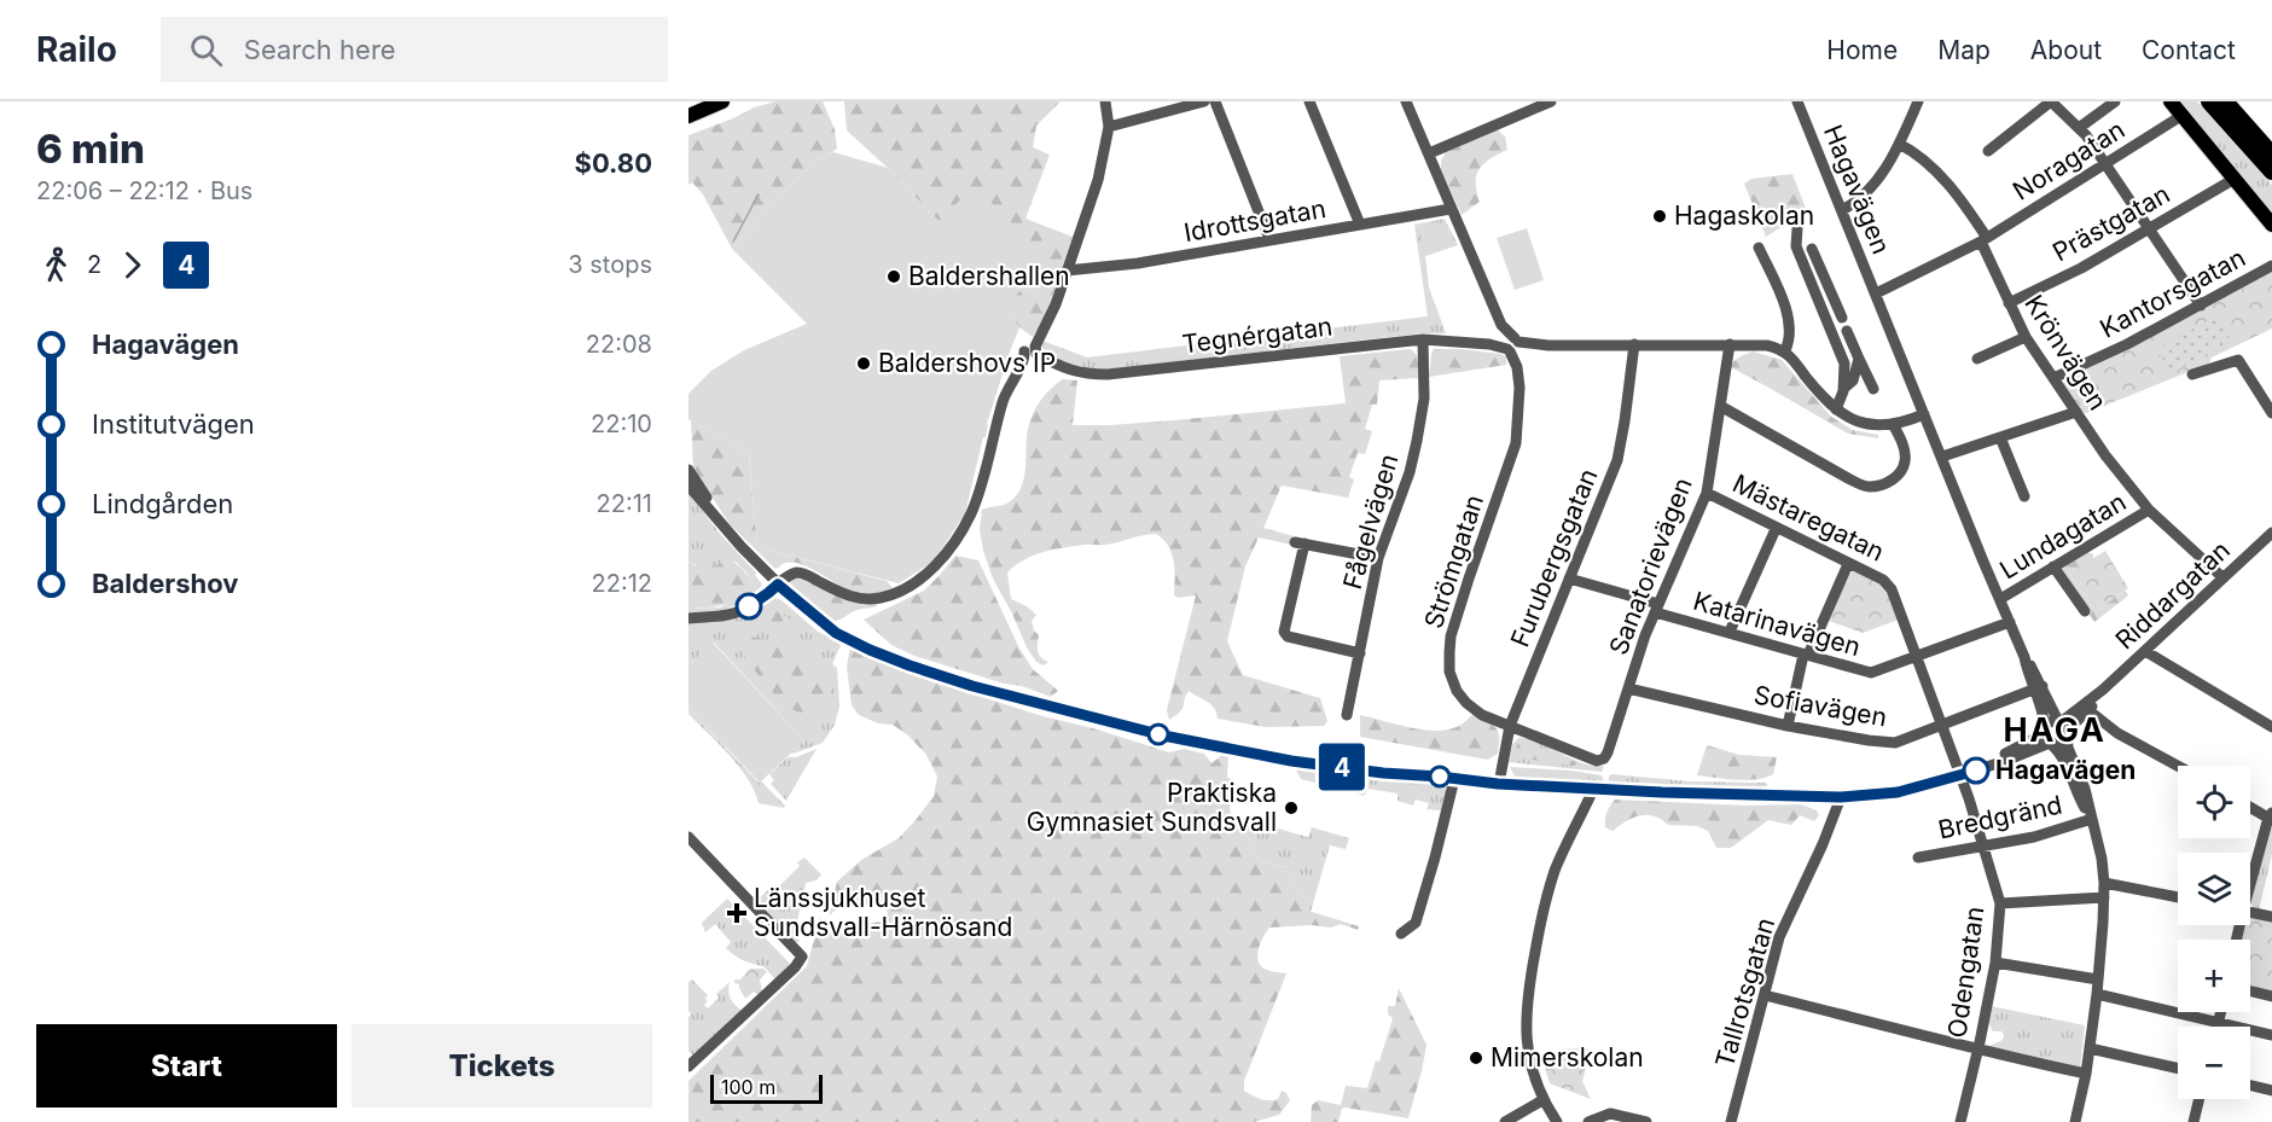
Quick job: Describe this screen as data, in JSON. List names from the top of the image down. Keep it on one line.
{"streets":{"street":["Noragatan","Hagavägen","Idrottsgatan","Prästgatan","Kantorsgatan","Tegnérgatan","Krönvägen","Mästaregatan","Fågelvägen","Lundagatan","Furubergsgatan","Strömgatan","Sanatorievägen","Riddargatan","Katarinavägen","Sofiavägen","Bredgränd","Odengatan","Tallrotsgatan"]},"crossings":[["Noragatan","Hagavägen"],["Noragatan","Krönvägen"],["Hagavägen","Lundagatan"],["Hagavägen","Riddargatan"],["Hagavägen","Katarinavägen"],["Hagavägen","Sofiavägen"],["Hagavägen","Bredgränd"],["Idrottsgatan","Strömgatan"],["Prästgatan","Krönvägen"],["Kantorsgatan","Krönvägen"],["Tegnérgatan","Fågelvägen"],["Tegnérgatan","Furubergsgatan"],["Tegnérgatan","Strömgatan"],["Tegnérgatan","Sanatorievägen"],["Krönvägen","Lundagatan"],["Krönvägen","Riddargatan"],["Mästaregatan","Sanatorievägen"],["Mästaregatan","Odengatan"],["Furubergsgatan","Strömgatan"],["Furubergsgatan","Katarinavägen"],["Strömgatan","Sanatorievägen"],["Sanatorievägen","Katarinavägen"],["Sanatorievägen","Sofiavägen"],["Katarinavägen","Odengatan"],["Sofiavägen","Odengatan"],["Bredgränd","Odengatan"]],"districts":["HAGA"],"places":{"other":["Hagaskolan","Baldershallen","Baldershovs IP","Hagavägen","Praktiska Gymnasiet Sundsvall","Mimerskolan"],"health":["Länssjukhuset Sundsvall-Härnösand"]},"lines":["bus line 4"],"scale_bar":"100 m","page":{"header":"Railo","search":"Search here","nav":["Home","Map","About","Contact"],"heading":["6 min","22:06 – 22:12 · Bus","$0.80"],"on_map":"4","legs":["2","4","3 stops"],"list":[{"name":"Hagavägen","value":"22:08"},{"name":"Institutvägen","value":"22:10"},{"name":"Lindgården","value":"22:11"},{"name":"Baldershov","value":"22:12"}],"map_buttons":["+","−"],"buttons":["Start","Tickets"],"scale":"100 m"}}
